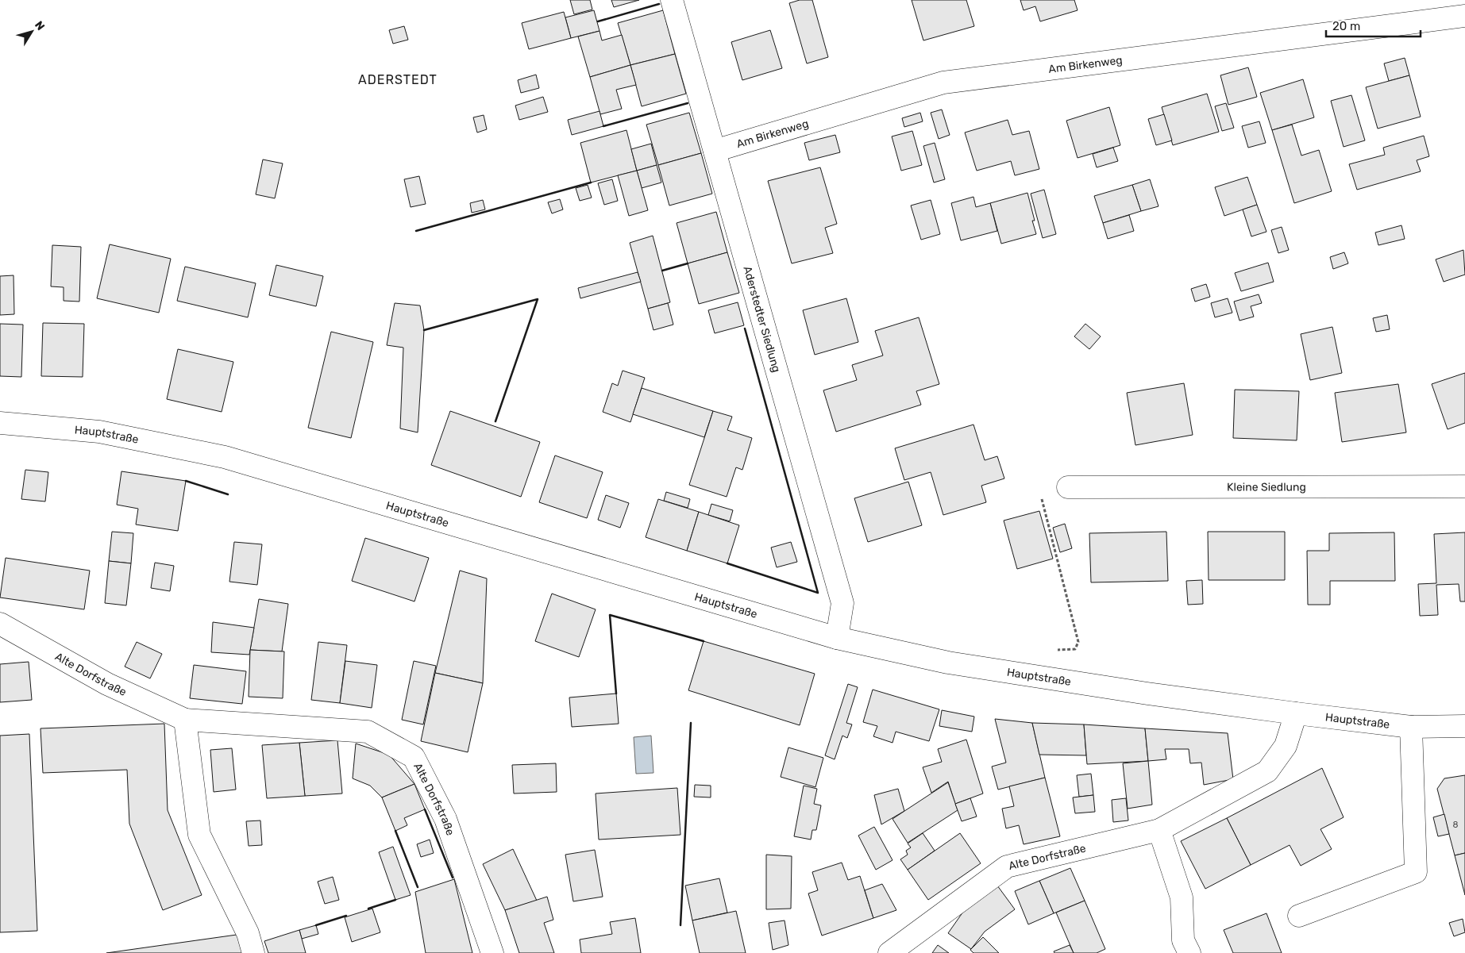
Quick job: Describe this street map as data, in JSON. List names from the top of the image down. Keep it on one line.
{"streets":{"street":["Am Birkenweg","Aderstedter Siedlung","Hauptstraße","Kleine Siedlung","Alte Dorfstraße"]},"crossings":[["Am Birkenweg","Aderstedter Siedlung"],["Aderstedter Siedlung","Hauptstraße"],["Hauptstraße","Alte Dorfstraße"]],"districts":["ADERSTEDT"],"house_numbers":["8"],"scale_bar":"20 m","north":"top right"}
